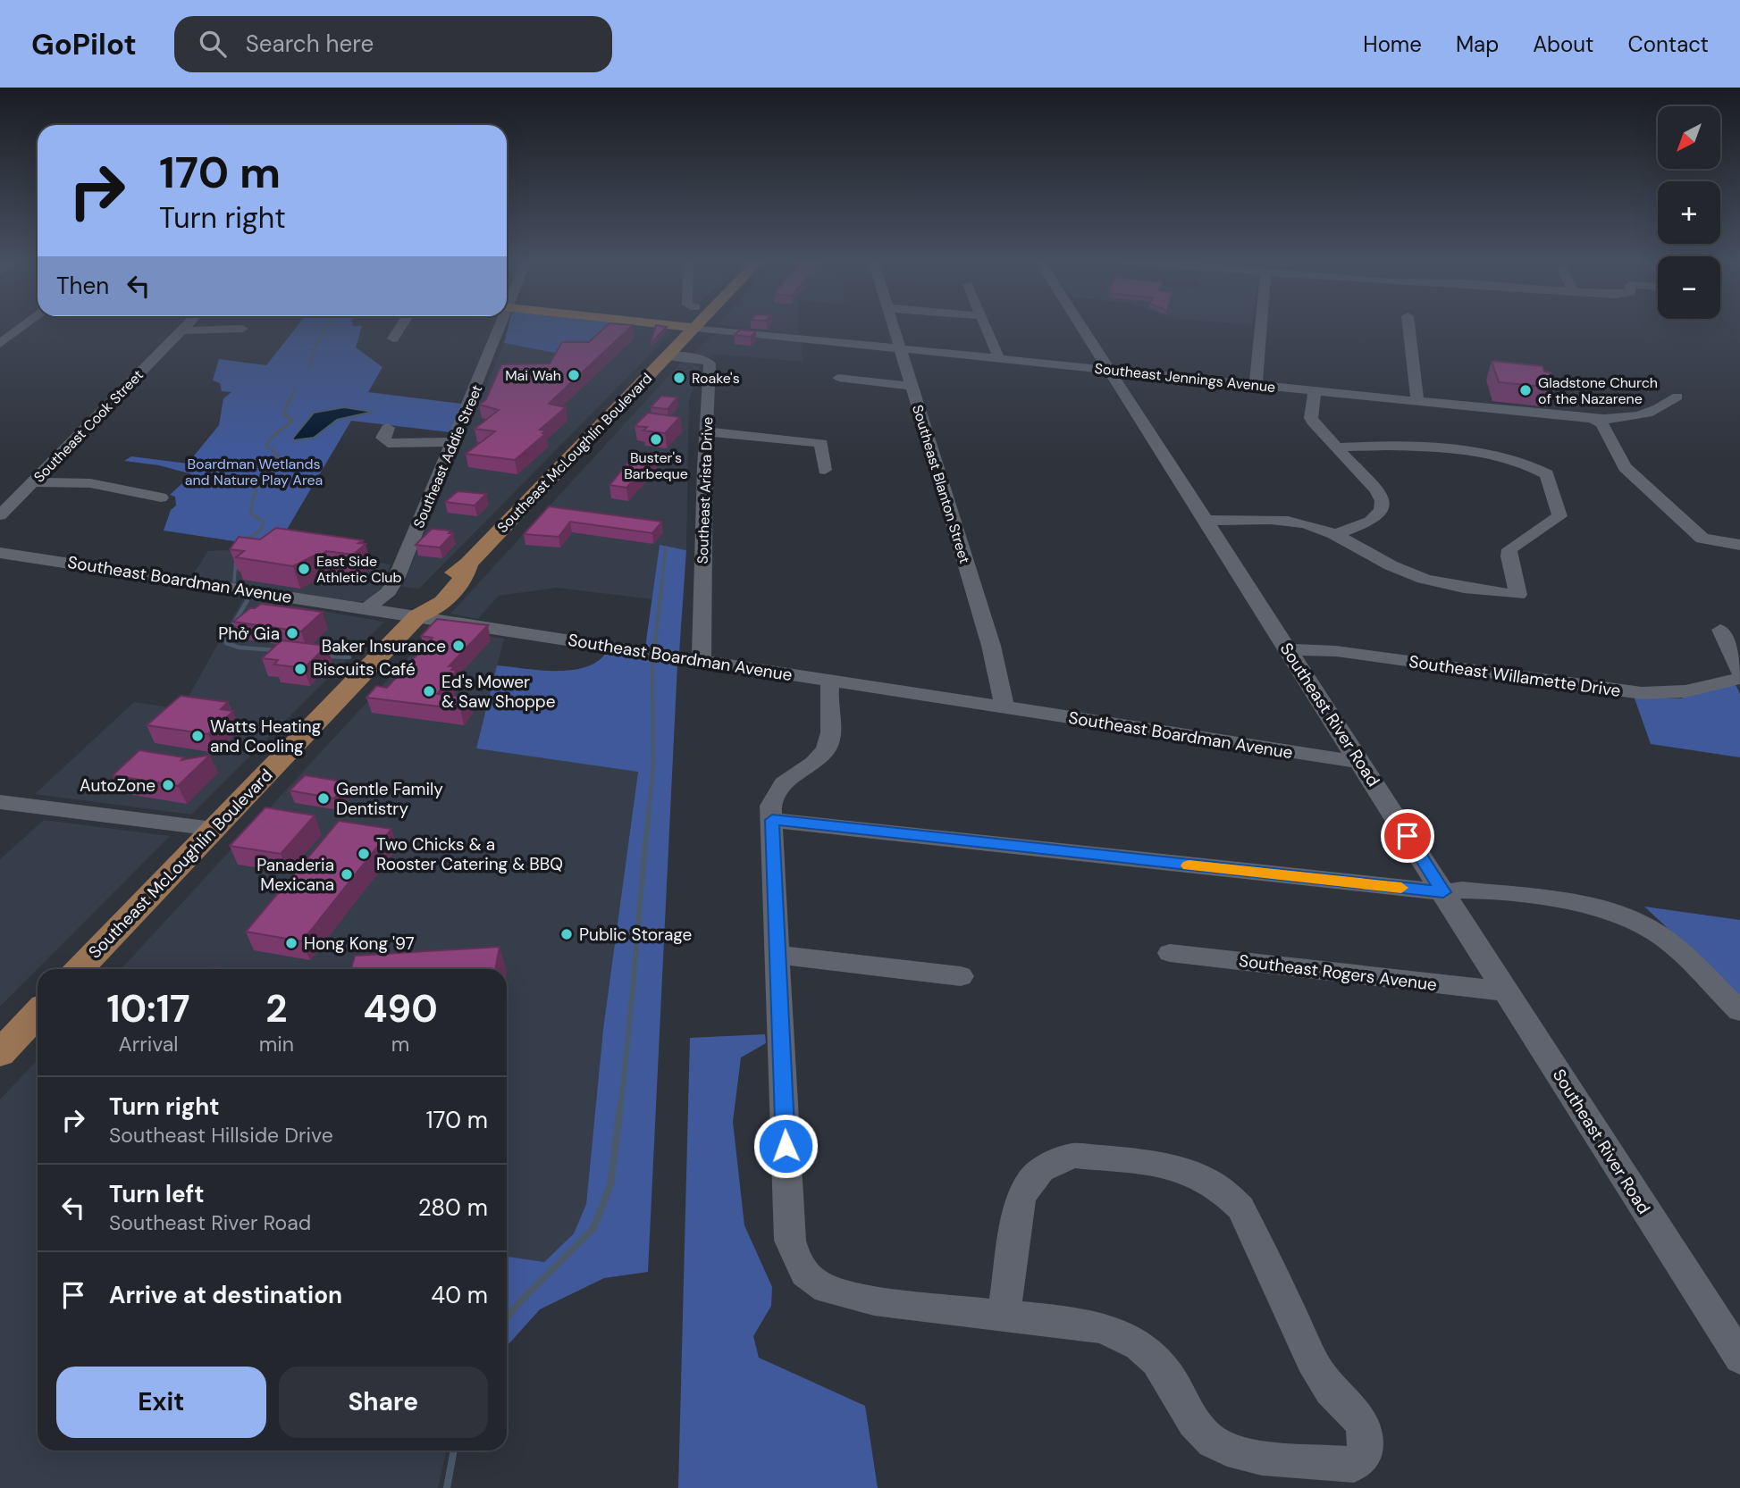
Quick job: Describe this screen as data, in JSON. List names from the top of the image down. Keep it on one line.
{"streets":{"main road":["Southeast Jennings Avenue","Southeast McLoughlin Boulevard"],"street":["Southeast Cook Street","Southeast Addie Street","Southeast Blanton Street","Southeast Arista Drive","Southeast Boardman Avenue","Southeast Willamette Drive","Southeast River Road","Southeast Rogers Avenue"]},"crossings":[["Southeast Jennings Avenue","Southeast McLoughlin Boulevard"],["Southeast Jennings Avenue","Southeast Blanton Street"],["Southeast Jennings Avenue","Southeast River Road"],["Southeast McLoughlin Boulevard","Southeast Arista Drive"],["Southeast McLoughlin Boulevard","Southeast Boardman Avenue"],["Southeast Addie Street","Southeast Boardman Avenue"],["Southeast Blanton Street","Southeast Boardman Avenue"],["Southeast Arista Drive","Southeast Boardman Avenue"],["Southeast Boardman Avenue","Southeast River Road"],["Southeast Willamette Drive","Southeast River Road"],["Southeast River Road","Southeast Rogers Avenue"]],"parks":["Boardman Wetlands and Nature Play Area"],"places":["Mai Wah","Roake's","Gladstone Church of the Nazarene","Buster's Barbeque","East Side Athletic Club","Phở Gia","Baker Insurance","Biscuits Café","Ed's Mower & Saw Shoppe","Watts Heating and Cooling","AutoZone","Gentle Family Dentistry","Two Chicks & a Rooster Catering & BBQ","Panaderia Mexicana","Public Storage","Hong Kong '97"],"north":"bottom left","page":{"header":"GoPilot","search":"Search here","nav":["Home","Map","About","Contact"],"map_buttons":["+","−"],"turn":["170 m","Turn right"],"then":"Then","eta":["10:17","Arrival","2","min","490","m"],"list":[{"name":"Turn right","note":"Southeast Hillside Drive","value":"170 m"},{"name":"Turn left","note":"Southeast River Road","value":"280 m"},{"name":"Arrive at destination","value":"40 m"}],"buttons":["Exit","Share"]}}
